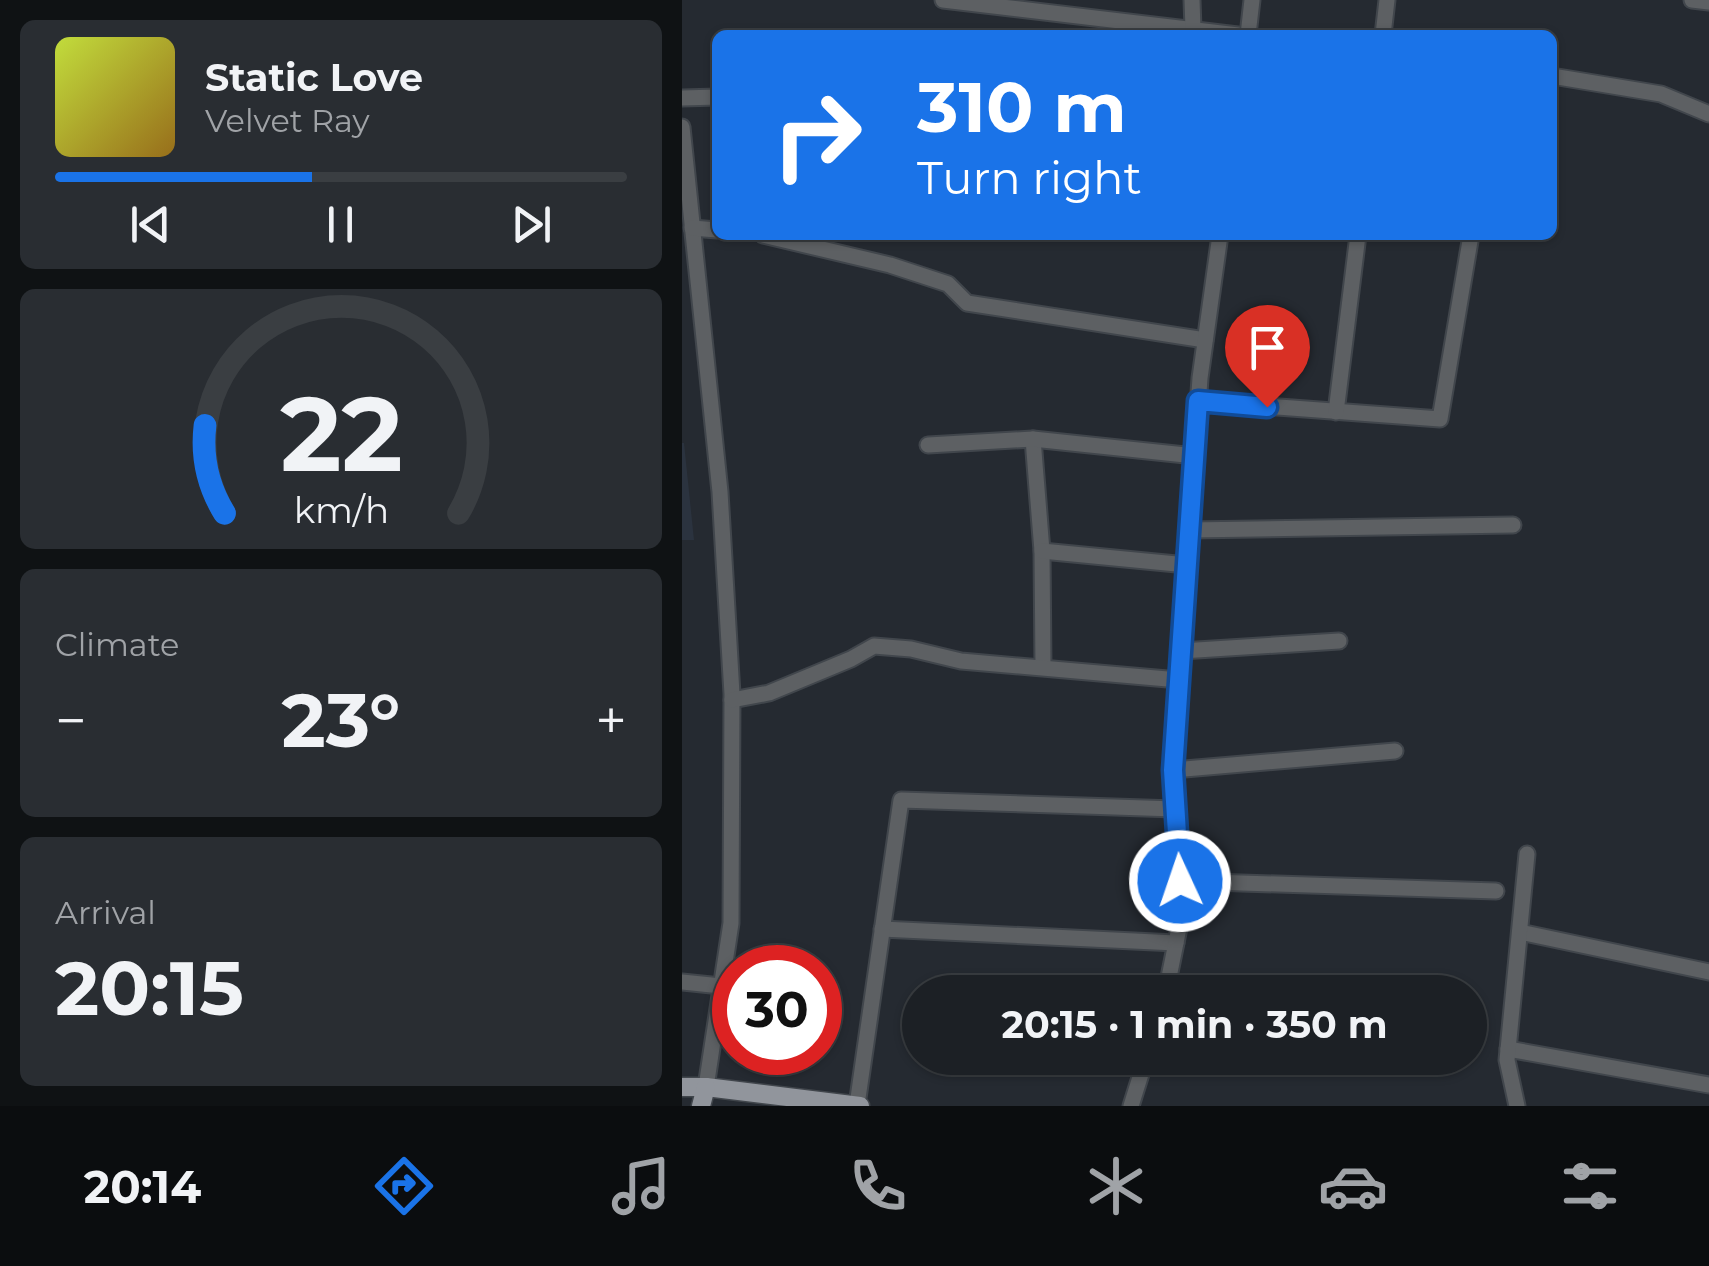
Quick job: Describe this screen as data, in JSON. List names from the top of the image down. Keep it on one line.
{"page":{"turn":["310 m","Turn right"],"song":["Static Love","Velvet Ray"],"tile":["Climate",["Arrival","20:15"]],"heat":["−","23°","+"],"limit":"30","trip":"20:15 · 1 min · 350 m","tabs":"20:14","gauge":["22","km/h"]}}
